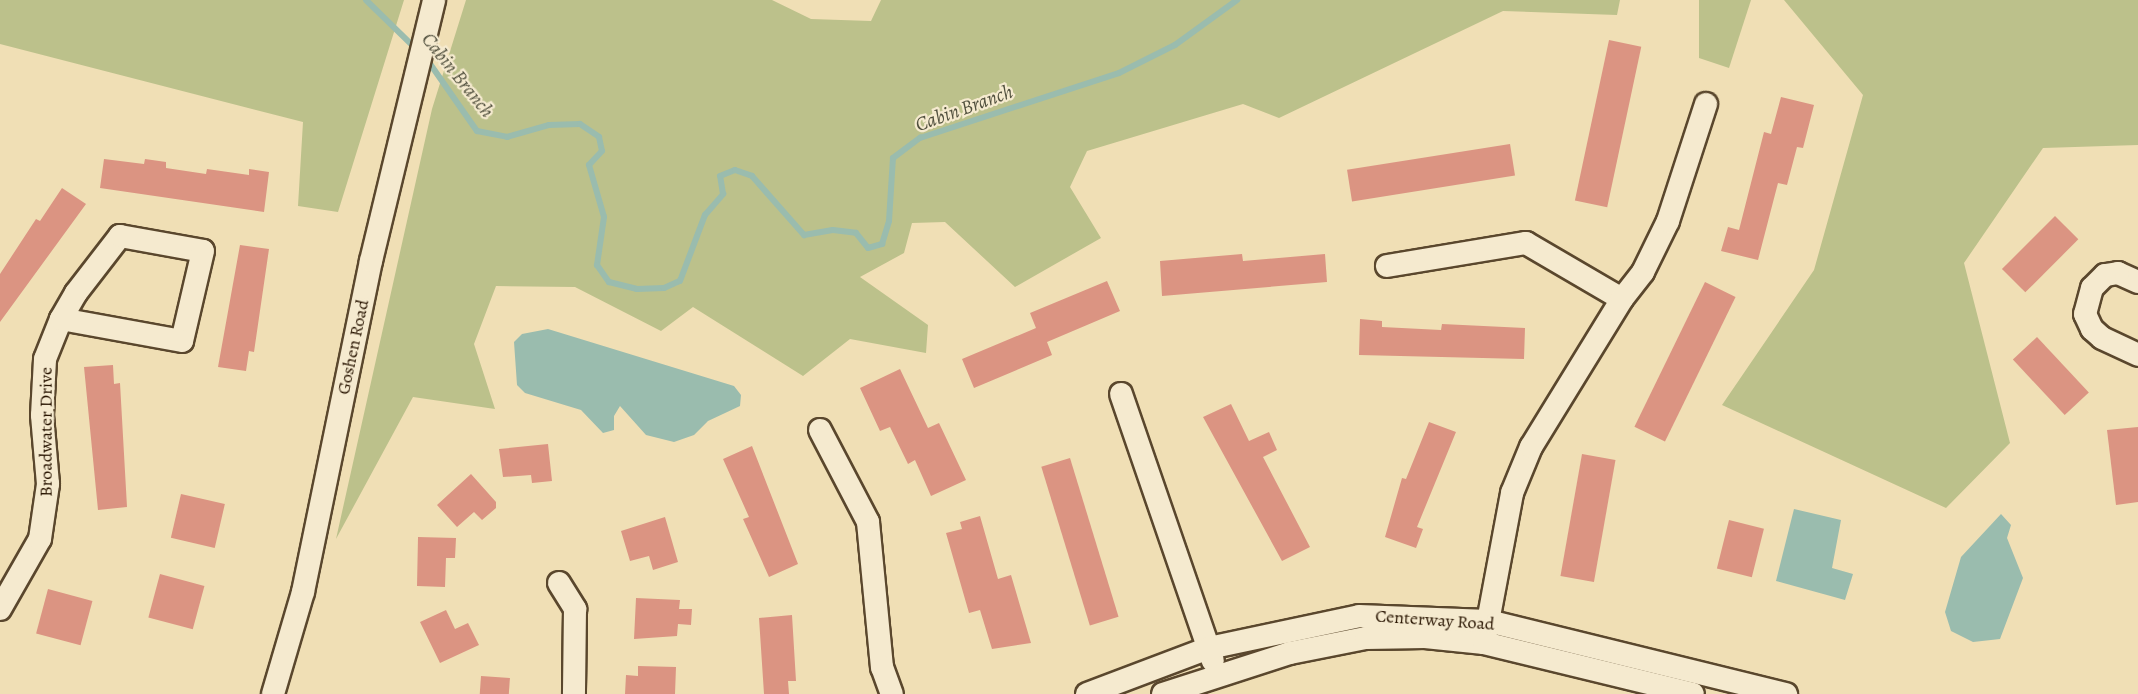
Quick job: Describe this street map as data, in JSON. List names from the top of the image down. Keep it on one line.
{"streets":{"street":["Goshen Road","Broadwater Drive","Centerway Road"]},"water":["Cabin Branch"]}
